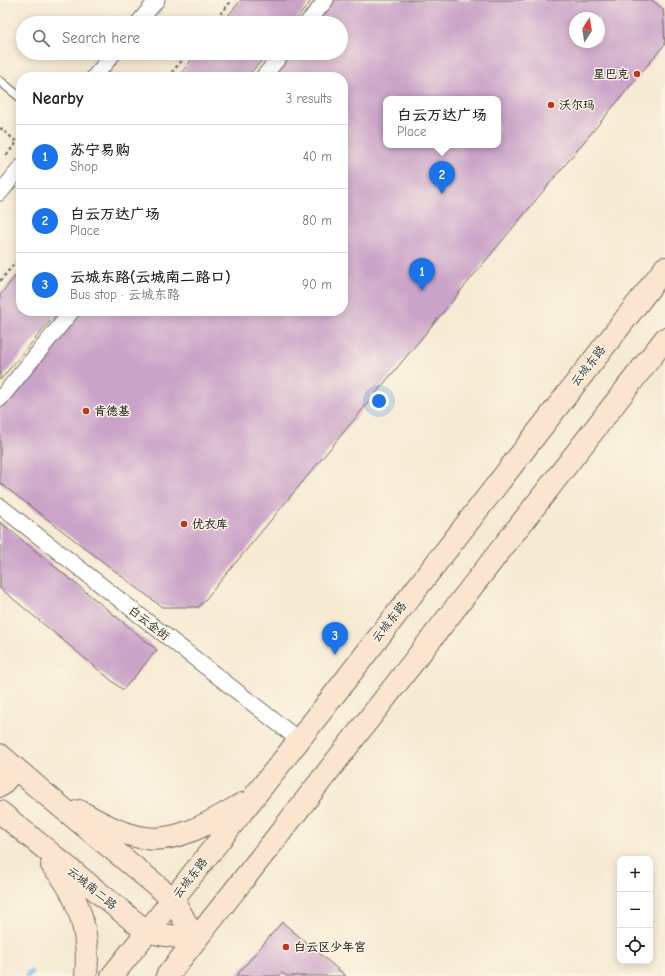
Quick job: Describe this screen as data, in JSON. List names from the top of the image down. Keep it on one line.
{"streets":{"main road":["云城东路","云城南二路"],"street":["白云金街"]},"crossings":[["云城东路","白云金街"],["云城东路","云城南二路"]],"places":["星巴克","沃尔玛","肯德基","优衣库","白云区少年宫"],"north":"top","page":{"search":"Search here","heading":["Nearby","3 results"],"popup":["白云万达广场","Place"],"list":[{"mark":"1","name":"苏宁易购","note":"Shop","value":"40 m"},{"mark":"2","name":"白云万达广场","note":"Place","value":"80 m"},{"mark":"3","name":"云城东路(云城南二路口)","note":"Bus stop · 云城东路","value":"90 m"}],"pins":["2","1","3"],"map_buttons":["+","−"]}}
